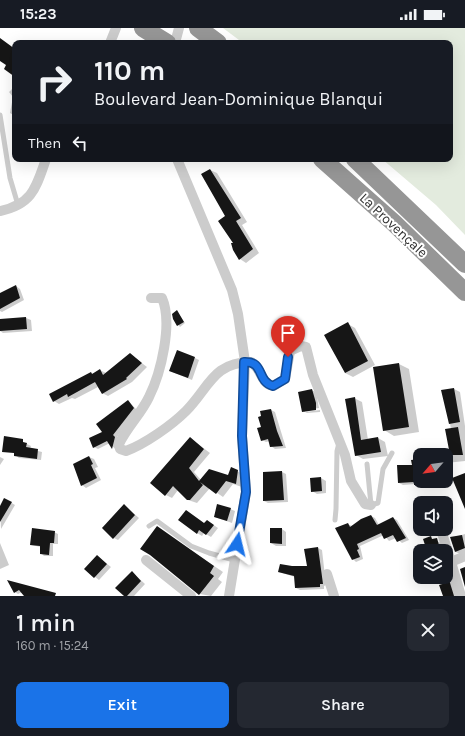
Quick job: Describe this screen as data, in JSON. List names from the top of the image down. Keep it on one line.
{"streets":{"highway":["La Provençale"]},"north":"bottom left","page":{"status":"15:23","turn":["110 m","Boulevard Jean-Dominique Blanqui"],"then":"Then","heading":["1 min","160 m · 15:24"],"buttons":["Exit","Share"]}}
